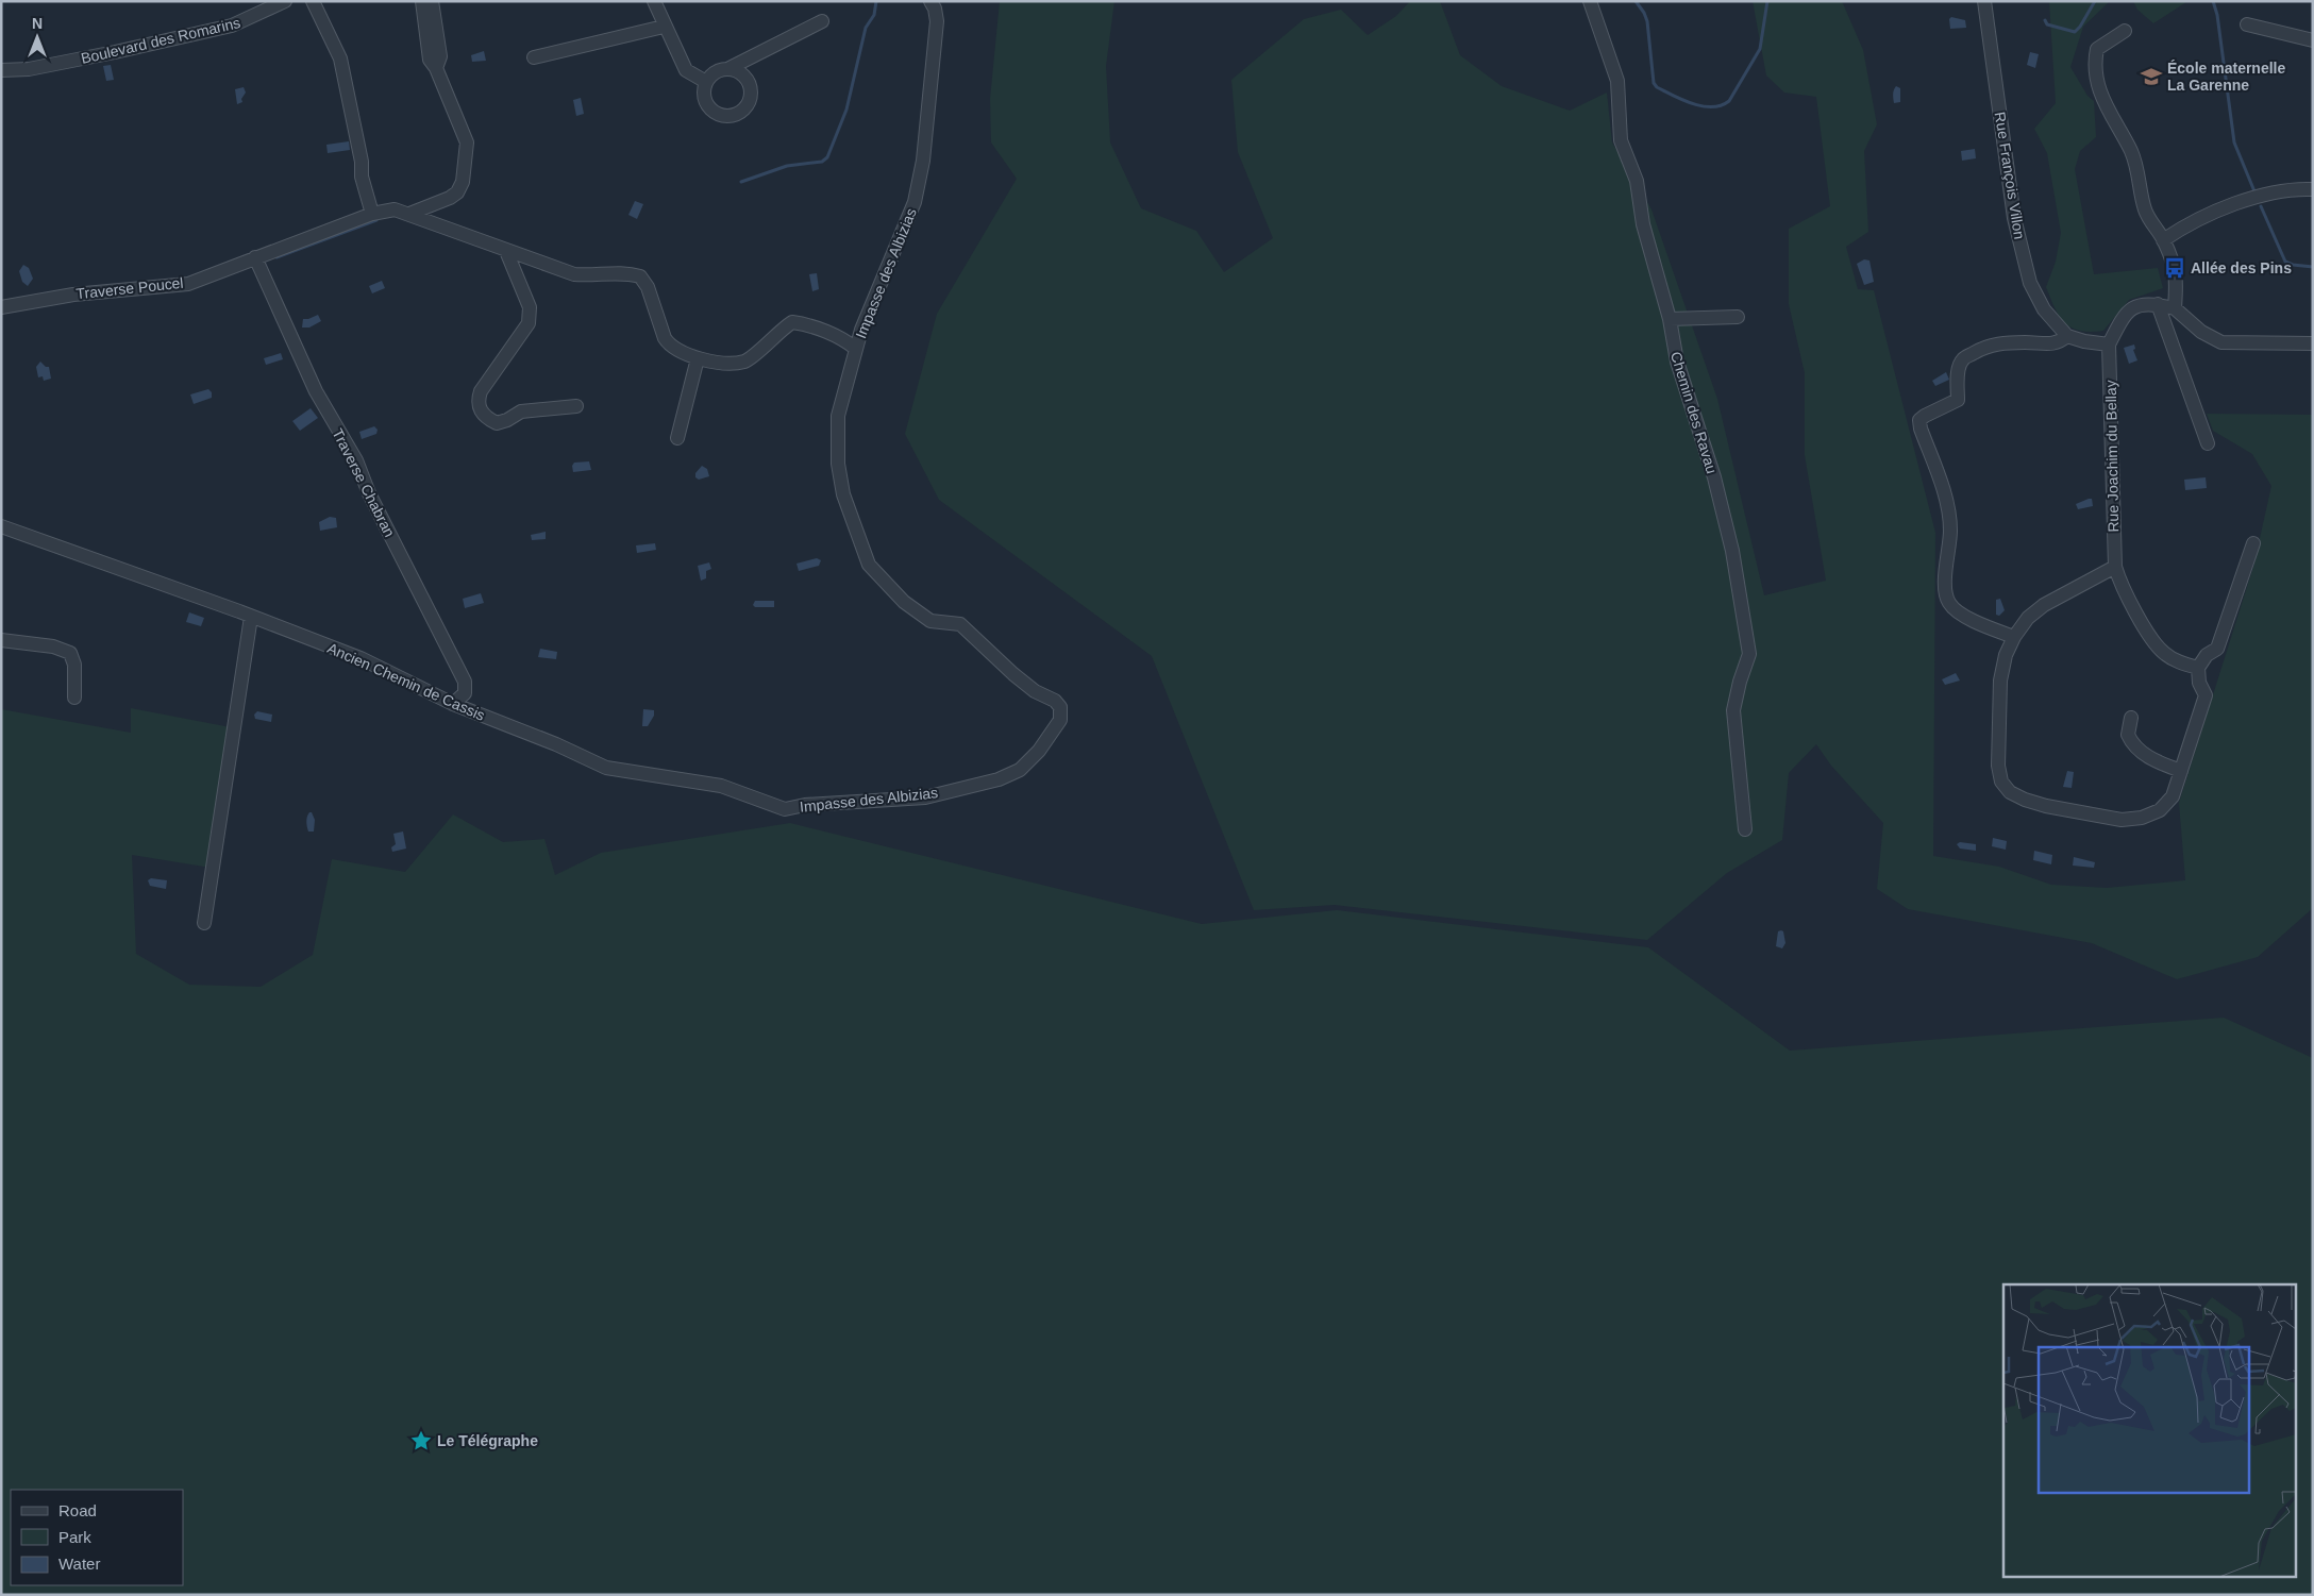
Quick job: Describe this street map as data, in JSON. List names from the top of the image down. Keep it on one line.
{"streets":{"street":["Boulevard des Romarins","Rue François Villon","Impasse des Albizias","Traverse Poucel","Chemin des Ravau","Rue Joachim du Bellay","Traverse Chabran","Ancien Chemin de Cassis"]},"crossings":[["Impasse des Albizias","Ancien Chemin de Cassis"],["Traverse Poucel","Traverse Chabran"],["Traverse Chabran","Ancien Chemin de Cassis"]],"places":{"school or university":["École maternelle La Garenne"],"bus stop":["Allée des Pins"],"place":["Le Télégraphe"]},"legend":["Road","Park","Water"],"north":"top"}
